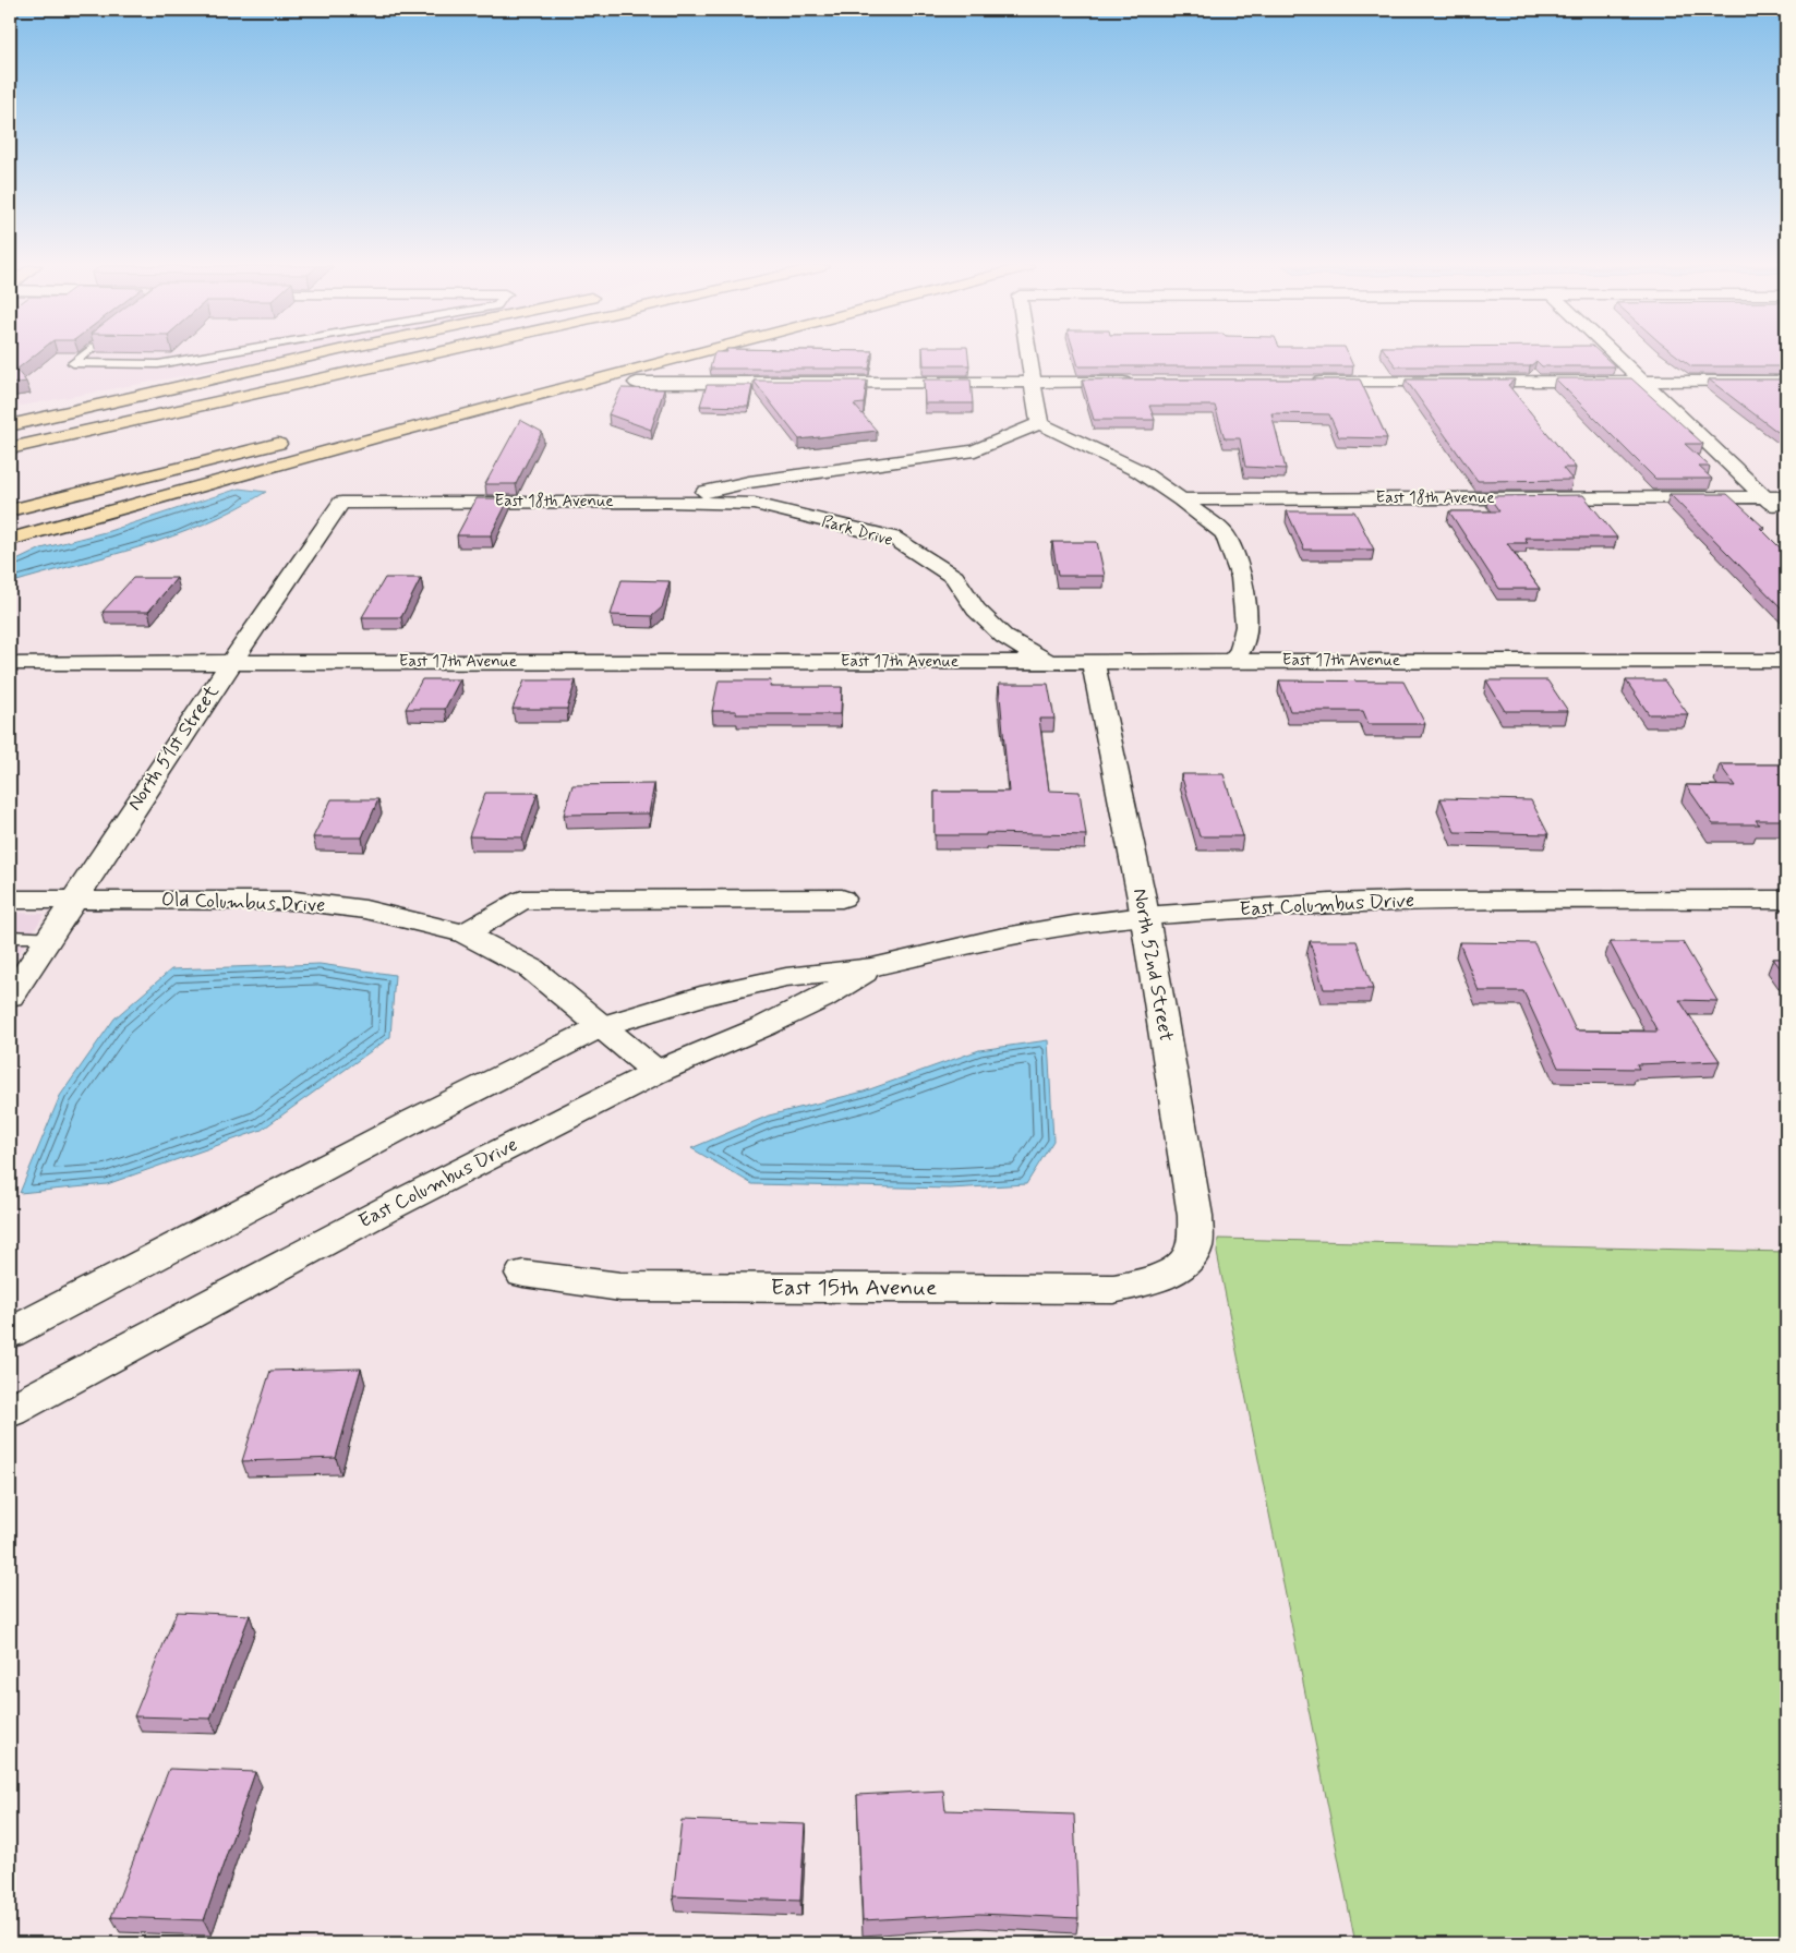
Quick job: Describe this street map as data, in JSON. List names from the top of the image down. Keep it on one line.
{"streets":{"street":["East 18th Avenue","Park Drive","East 17th Avenue","North 51st Street","Old Columbus Drive","East Columbus Drive","North 52nd Street","East 15th Avenue"]},"crossings":[["East 18th Avenue","Park Drive"],["East 18th Avenue","North 51st Street"],["Park Drive","East 17th Avenue"],["East 17th Avenue","North 51st Street"],["East 17th Avenue","North 52nd Street"],["North 51st Street","Old Columbus Drive"],["Old Columbus Drive","East Columbus Drive"],["East Columbus Drive","North 52nd Street"],["North 52nd Street","East 15th Avenue"]]}
